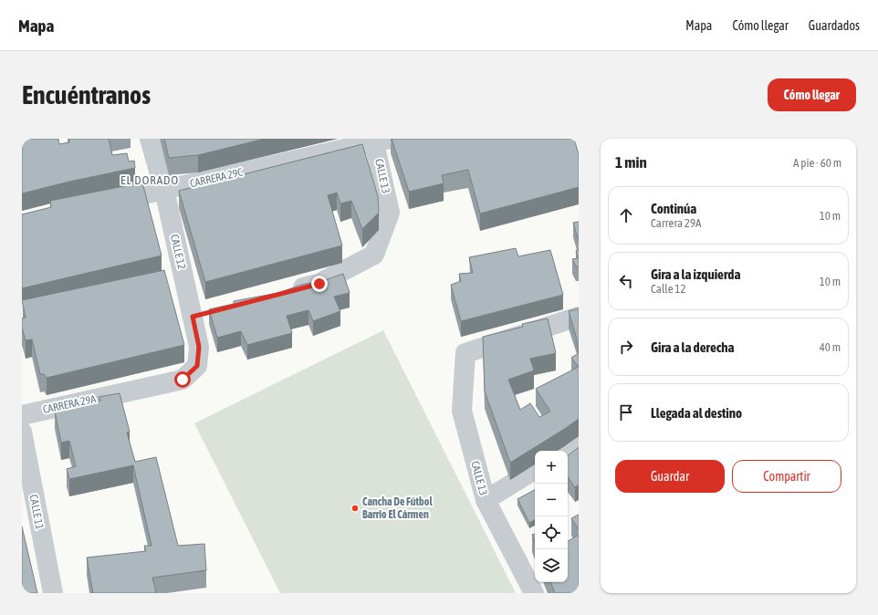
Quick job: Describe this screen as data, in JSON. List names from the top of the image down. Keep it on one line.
{"streets":{"street":["CALLE 13","CARRERA 29C","CALLE 12","CARRERA 29A","CALLE 11"]},"crossings":[["CALLE 13","CARRERA 29C"],["CARRERA 29C","CALLE 12"],["CALLE 12","CARRERA 29A"]],"districts":["EL DORADO"],"places":["Cancha De Fútbol Barrio El Cármen"],"page":{"header":"Mapa","nav":["Mapa","Cómo llegar","Guardados"],"buttons":["Cómo llegar",["Guardar","Compartir"]],"title":"Encuéntranos","heading":["1 min","A pie · 60 m"],"list":[["Continúa","Carrera 29A","10 m"],["Gira a la izquierda","Calle 12","10 m"],["Gira a la derecha","40 m"],"Llegada al destino"],"map_buttons":["+","−"]}}
